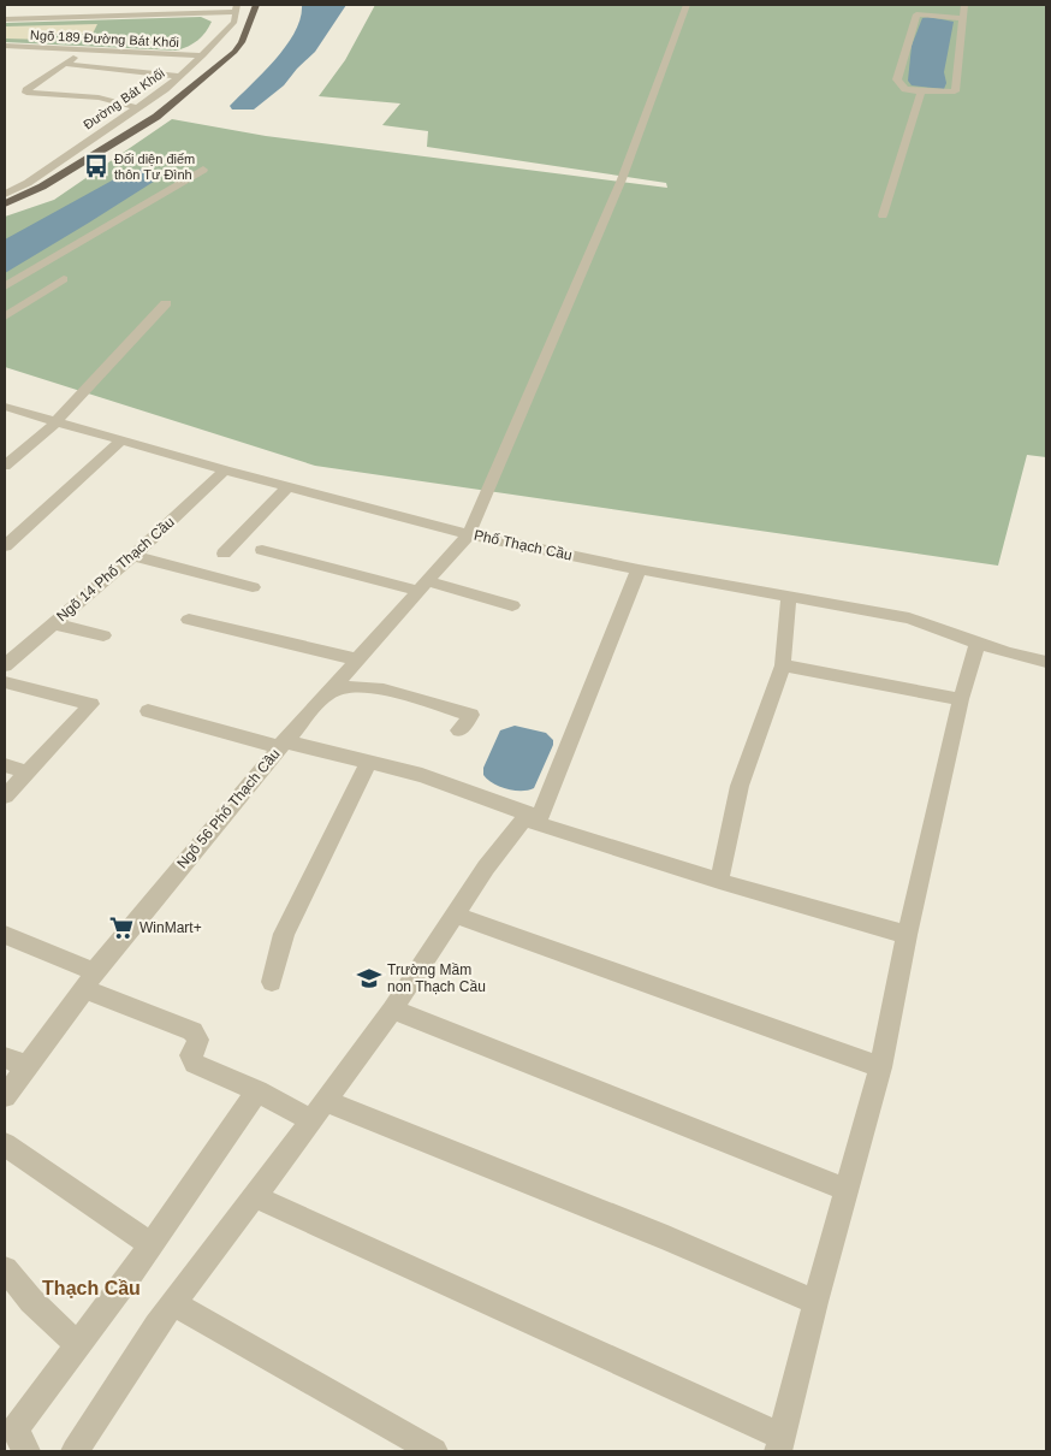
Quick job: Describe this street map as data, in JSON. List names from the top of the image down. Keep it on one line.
{"streets":{"street":["Ngõ 189 Đường Bát Khối","Đường Bát Khối","Phố Thạch Cầu","Ngõ 14 Phố Thạch Cầu","Ngõ 56 Phố Thạch Cầu"]},"crossings":[["Ngõ 189 Đường Bát Khối","Đường Bát Khối"],["Phố Thạch Cầu","Ngõ 14 Phố Thạch Cầu"],["Phố Thạch Cầu","Ngõ 56 Phố Thạch Cầu"]],"districts":["Thạch Cầu"],"places":{"bus stop":["Đối diện điếm thôn Tư Đình"],"supermarket":["WinMart+"],"school or university":["Trường Mầm non Thạch Cầu"]}}
